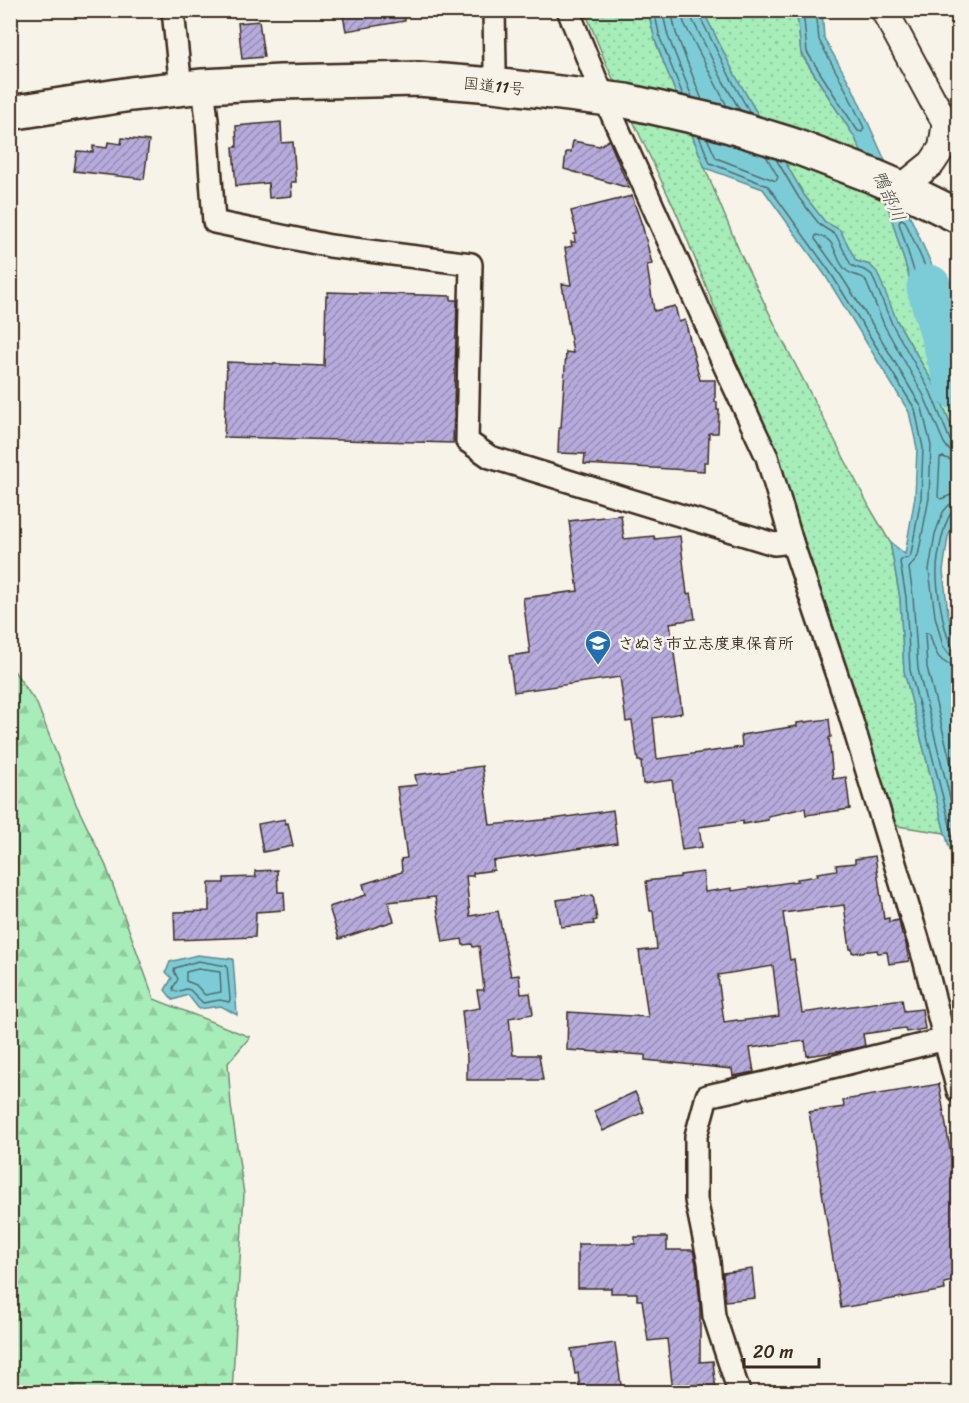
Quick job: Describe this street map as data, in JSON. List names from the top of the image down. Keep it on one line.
{"streets":{"highway":["国道11号"]},"water":["鴨部川"],"places":{"school or university":["さぬき市立志度東保育所"]},"scale_bar":"20 m"}
